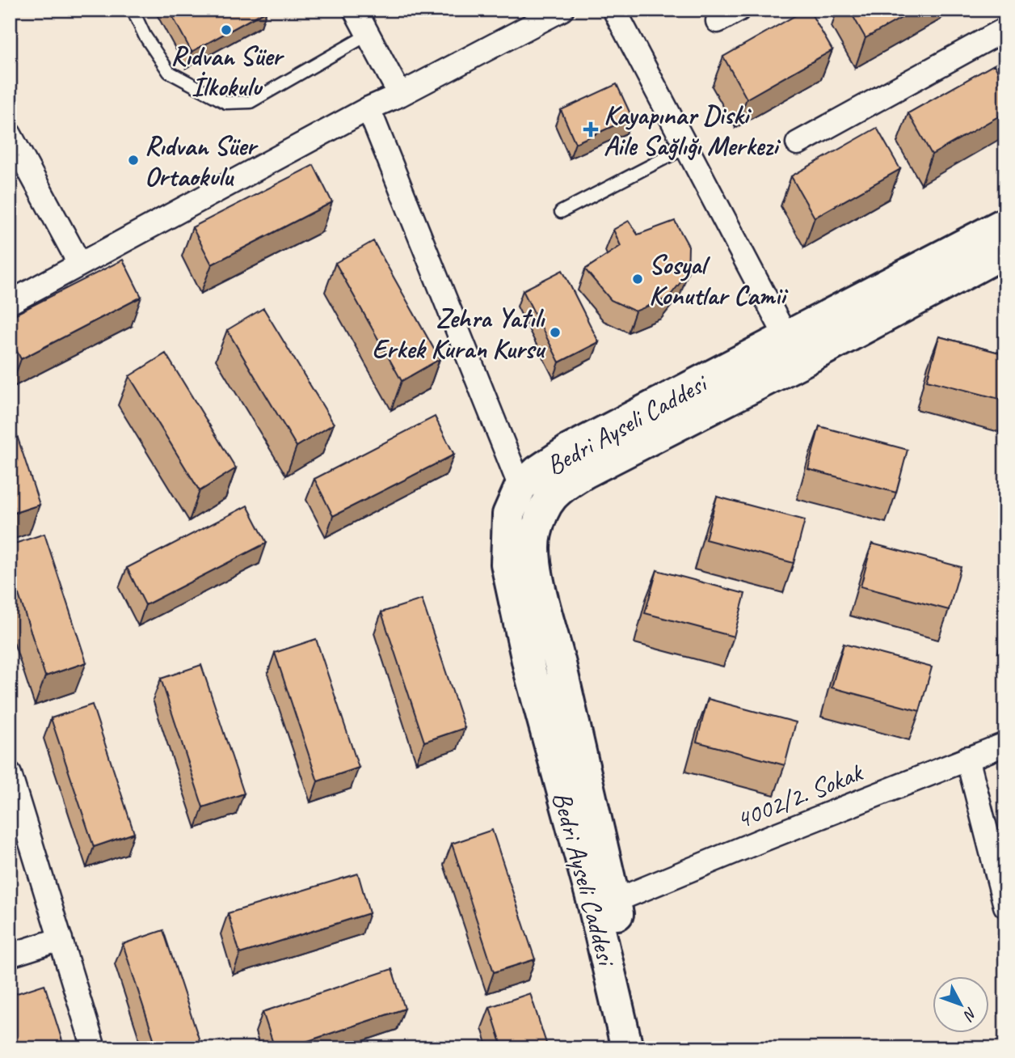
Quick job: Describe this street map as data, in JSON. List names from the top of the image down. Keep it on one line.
{"streets":{"main road":["Bedri Ayseli Caddesi"],"street":["4002/2. Sokak"]},"crossings":[["Bedri Ayseli Caddesi","4002/2. Sokak"]],"places":{"other":["Rıdvan Süer İlkokulu","Rıdvan Süer Ortaokulu","Sosyal Konutlar Camii","Zehra Yatılı Erkek Kuran Kursu"],"health":["Kayapınar Diski Aile Sağlığı Merkezi"]},"north":"bottom right"}
